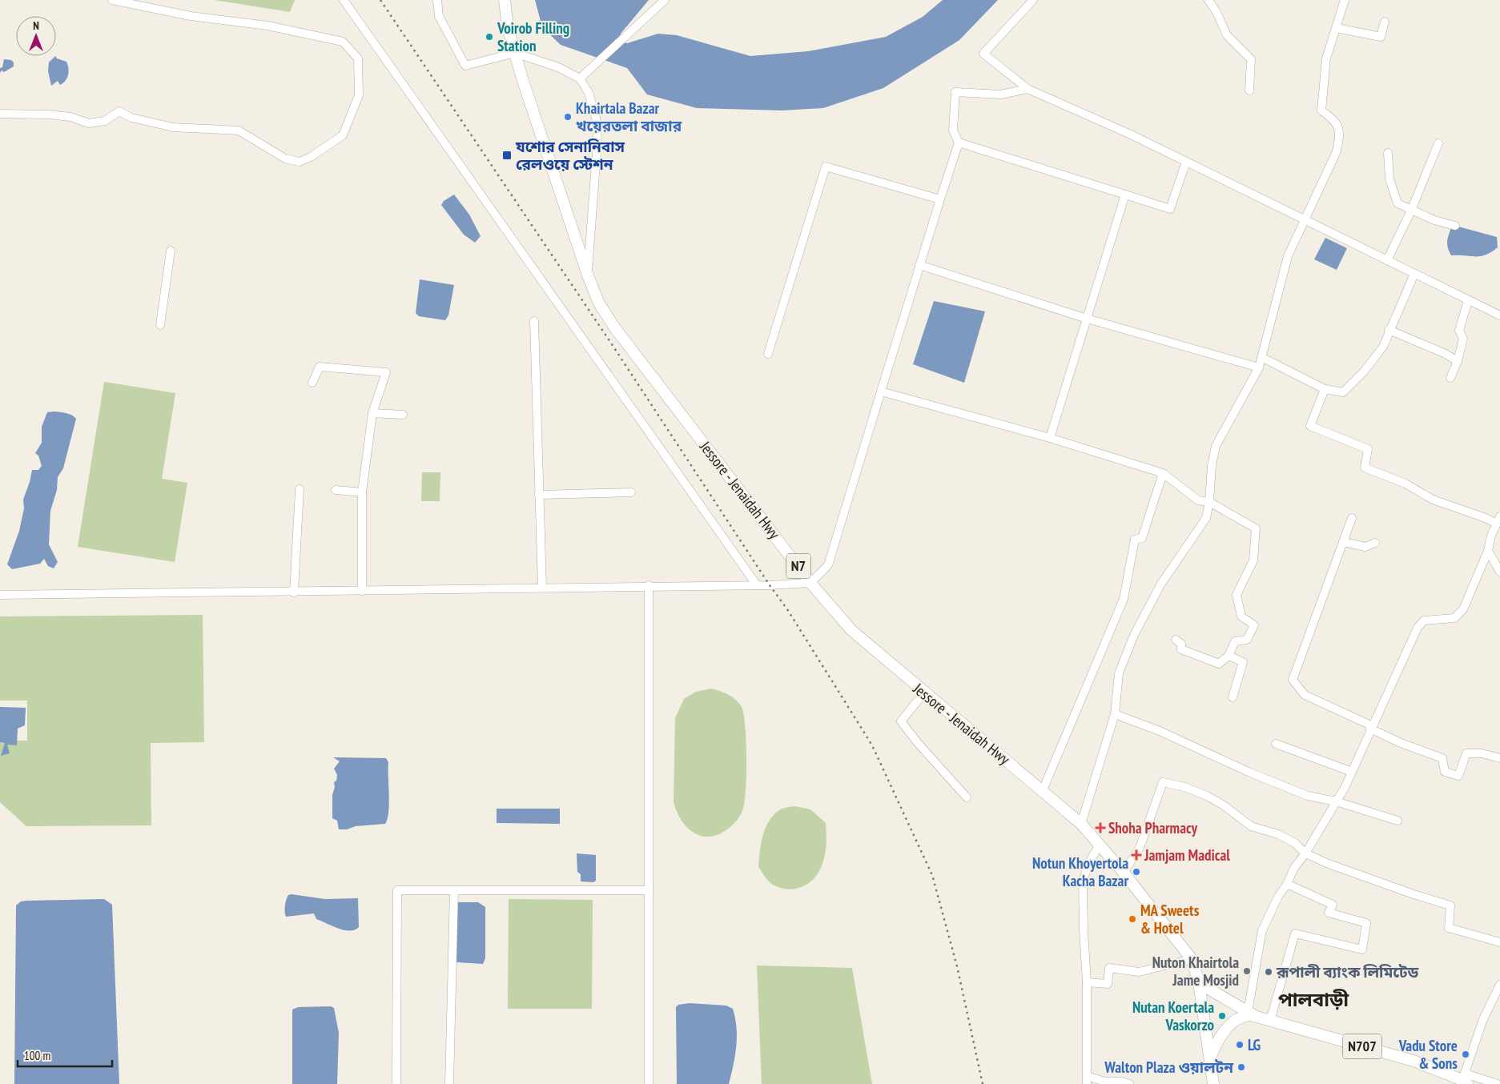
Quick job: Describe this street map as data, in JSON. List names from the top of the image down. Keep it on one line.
{"streets":{"highway":["Jessore - Jenaidah Hwy","N7","N707"]},"crossings":[["Jessore - Jenaidah Hwy","N7"]],"districts":["পালবাড়ী"],"places":{"other":["Voirob Filling Station","Khairtala Bazar খয়েরতলা বাজার","Notun Khoyertola Kacha Bazar","MA Sweets & Hotel","Nuton Khairtola Jame Mosjid","রূপালী ব্যাংক লিমিটেড","Nutan Koertala Vaskorzo","LG","Vadu Store & Sons","Walton Plaza ওয়ালটন"],"transit":["যশোর সেনানিবাস রেলওয়ে স্টেশন"],"health":["Shoha Pharmacy","Jamjam Madical"]},"scale_bar":"100 m","north":"top"}
